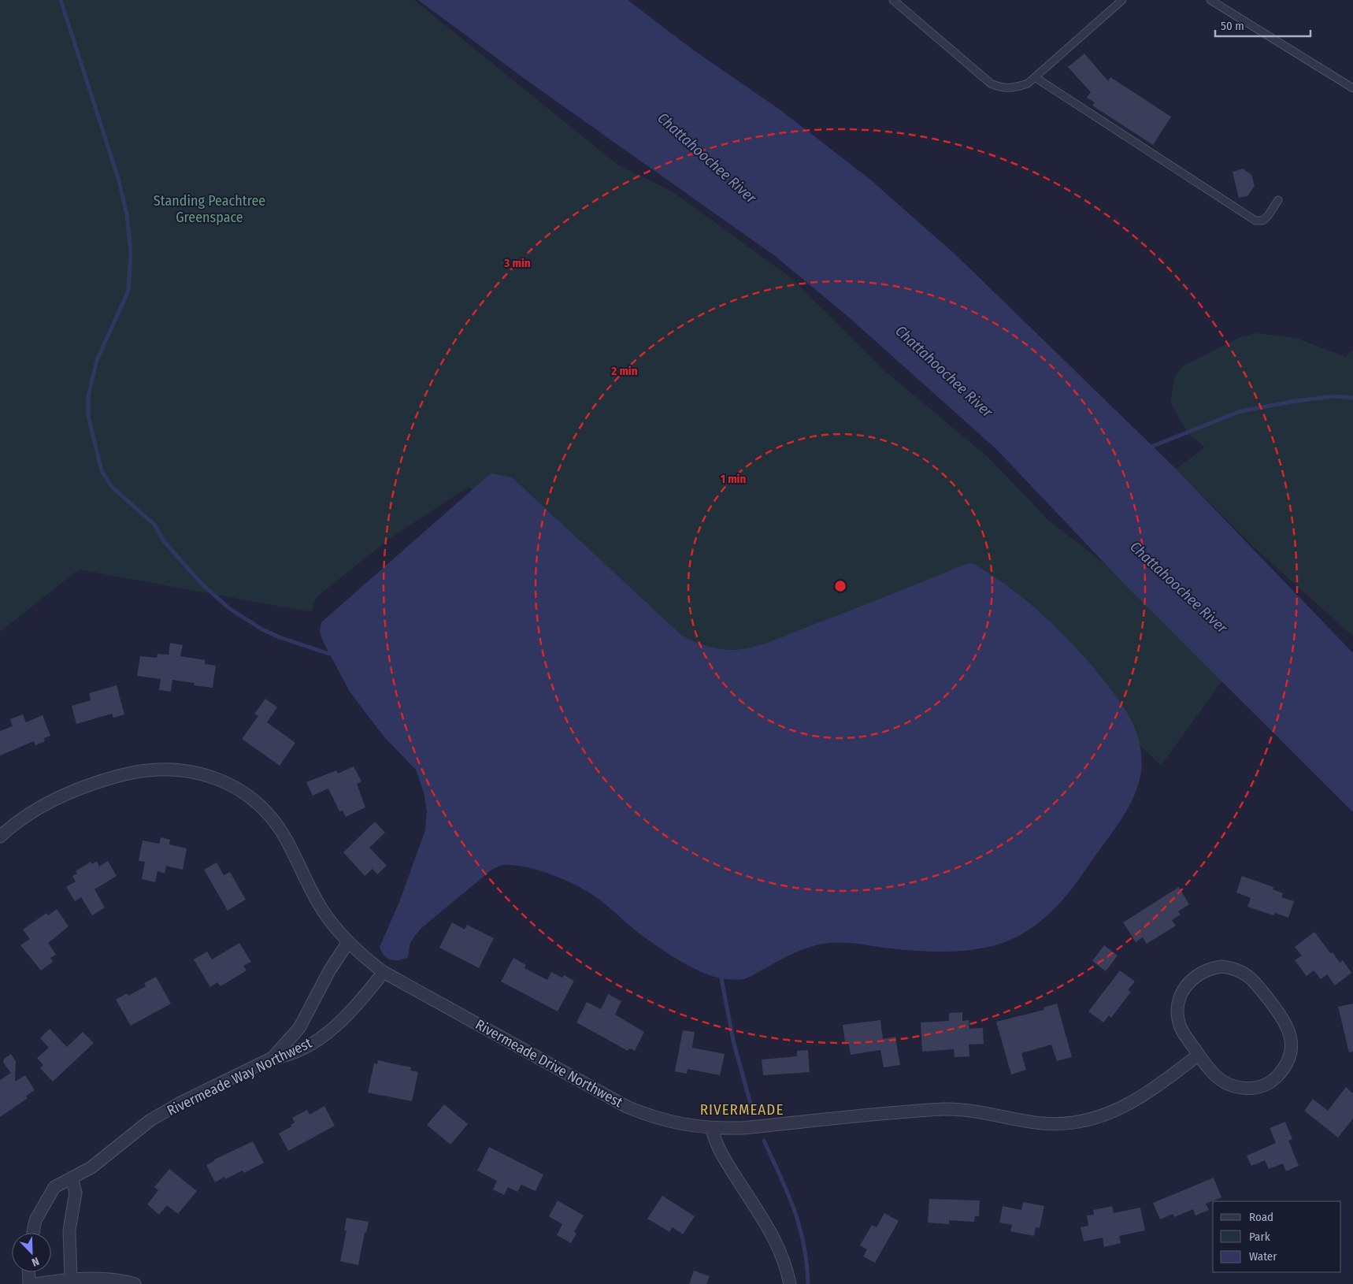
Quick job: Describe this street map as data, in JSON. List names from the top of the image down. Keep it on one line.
{"streets":{"street":["Rivermeade Drive Northwest","Rivermeade Way Northwest"]},"crossings":[["Rivermeade Drive Northwest","Rivermeade Way Northwest"]],"districts":["RIVERMEADE"],"water":["Chattahoochee River"],"parks":["Standing Peachtree Greenspace"],"legend":["Road","Park","Water"],"scale_bar":"50 m","north":"bottom right","rings":["3 min","2 min","1 min"]}
